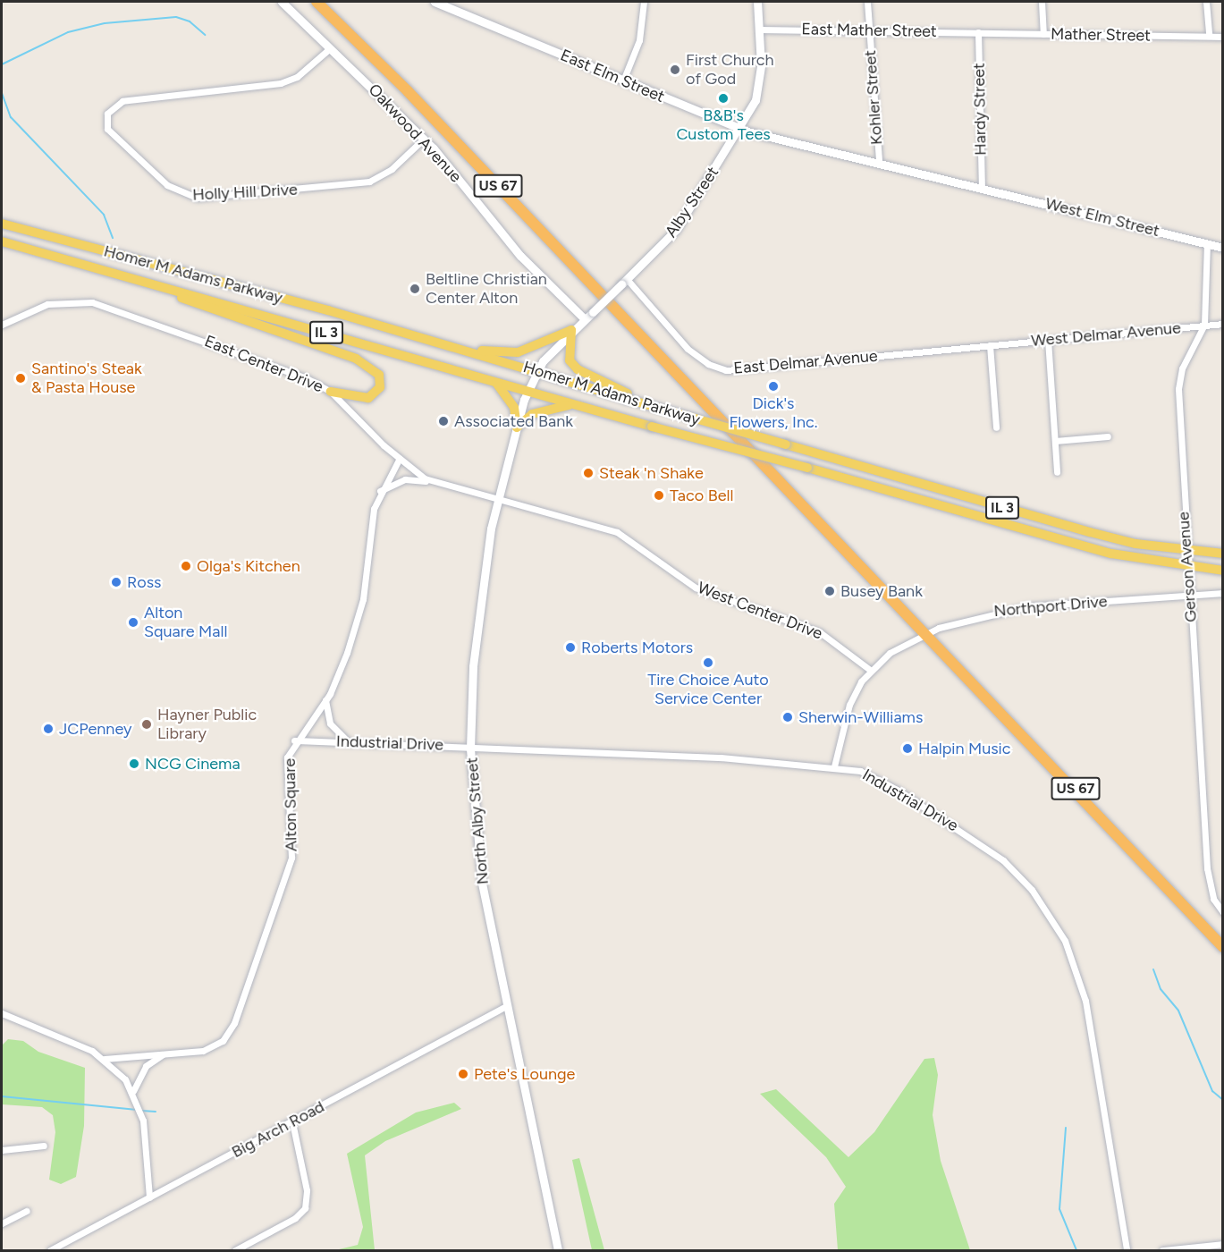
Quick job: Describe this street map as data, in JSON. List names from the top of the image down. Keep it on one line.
{"streets":{"highway":["US 67"],"main road":["Homer M Adams Parkway","IL 3"],"street":["East Mather Street","Mather Street","East Elm Street","Kohler Street","Hardy Street","Oakwood Avenue","Holly Hill Drive","Alby Street","West Elm Street","West Delmar Avenue","East Delmar Avenue","East Center Drive","Gerson Avenue","Northport Drive","West Center Drive","Industrial Drive","Alton Square","North Alby Street","Big Arch Road"]},"crossings":[["East Mather Street","Mather Street"],["East Mather Street","Kohler Street"],["East Mather Street","Hardy Street"],["East Mather Street","Alby Street"],["Mather Street","Hardy Street"],["East Elm Street","Kohler Street"],["East Elm Street","Hardy Street"],["East Elm Street","Alby Street"],["East Elm Street","West Elm Street"],["Hardy Street","West Elm Street"],["Oakwood Avenue","Holly Hill Drive"],["Oakwood Avenue","Alby Street"],["US 67","Northport Drive"],["Alby Street","Homer M Adams Parkway"],["Alby Street","East Delmar Avenue"],["Alby Street","North Alby Street"],["West Elm Street","Gerson Avenue"],["Homer M Adams Parkway","Gerson Avenue"],["Homer M Adams Parkway","North Alby Street"],["West Delmar Avenue","East Delmar Avenue"],["West Delmar Avenue","Gerson Avenue"],["East Center Drive","West Center Drive"],["East Center Drive","Alton Square"],["East Center Drive","North Alby Street"],["Gerson Avenue","Northport Drive"],["Northport Drive","West Center Drive"],["Northport Drive","Industrial Drive"],["West Center Drive","North Alby Street"],["Industrial Drive","Alton Square"],["Industrial Drive","North Alby Street"],["North Alby Street","Big Arch Road"]],"places":["First Church of God","B&B's Custom Tees","Beltline Christian Center Alton","Santino's Steak & Pasta House","Dick's Flowers, Inc.","Associated Bank","Steak 'n Shake","Taco Bell","Olga's Kitchen","Ross","Busey Bank","Alton Square Mall","Roberts Motors","Tire Choice Auto Service Center","Sherwin-Williams","Hayner Public Library","JCPenney","Halpin Music","NCG Cinema","Pete's Lounge"]}
